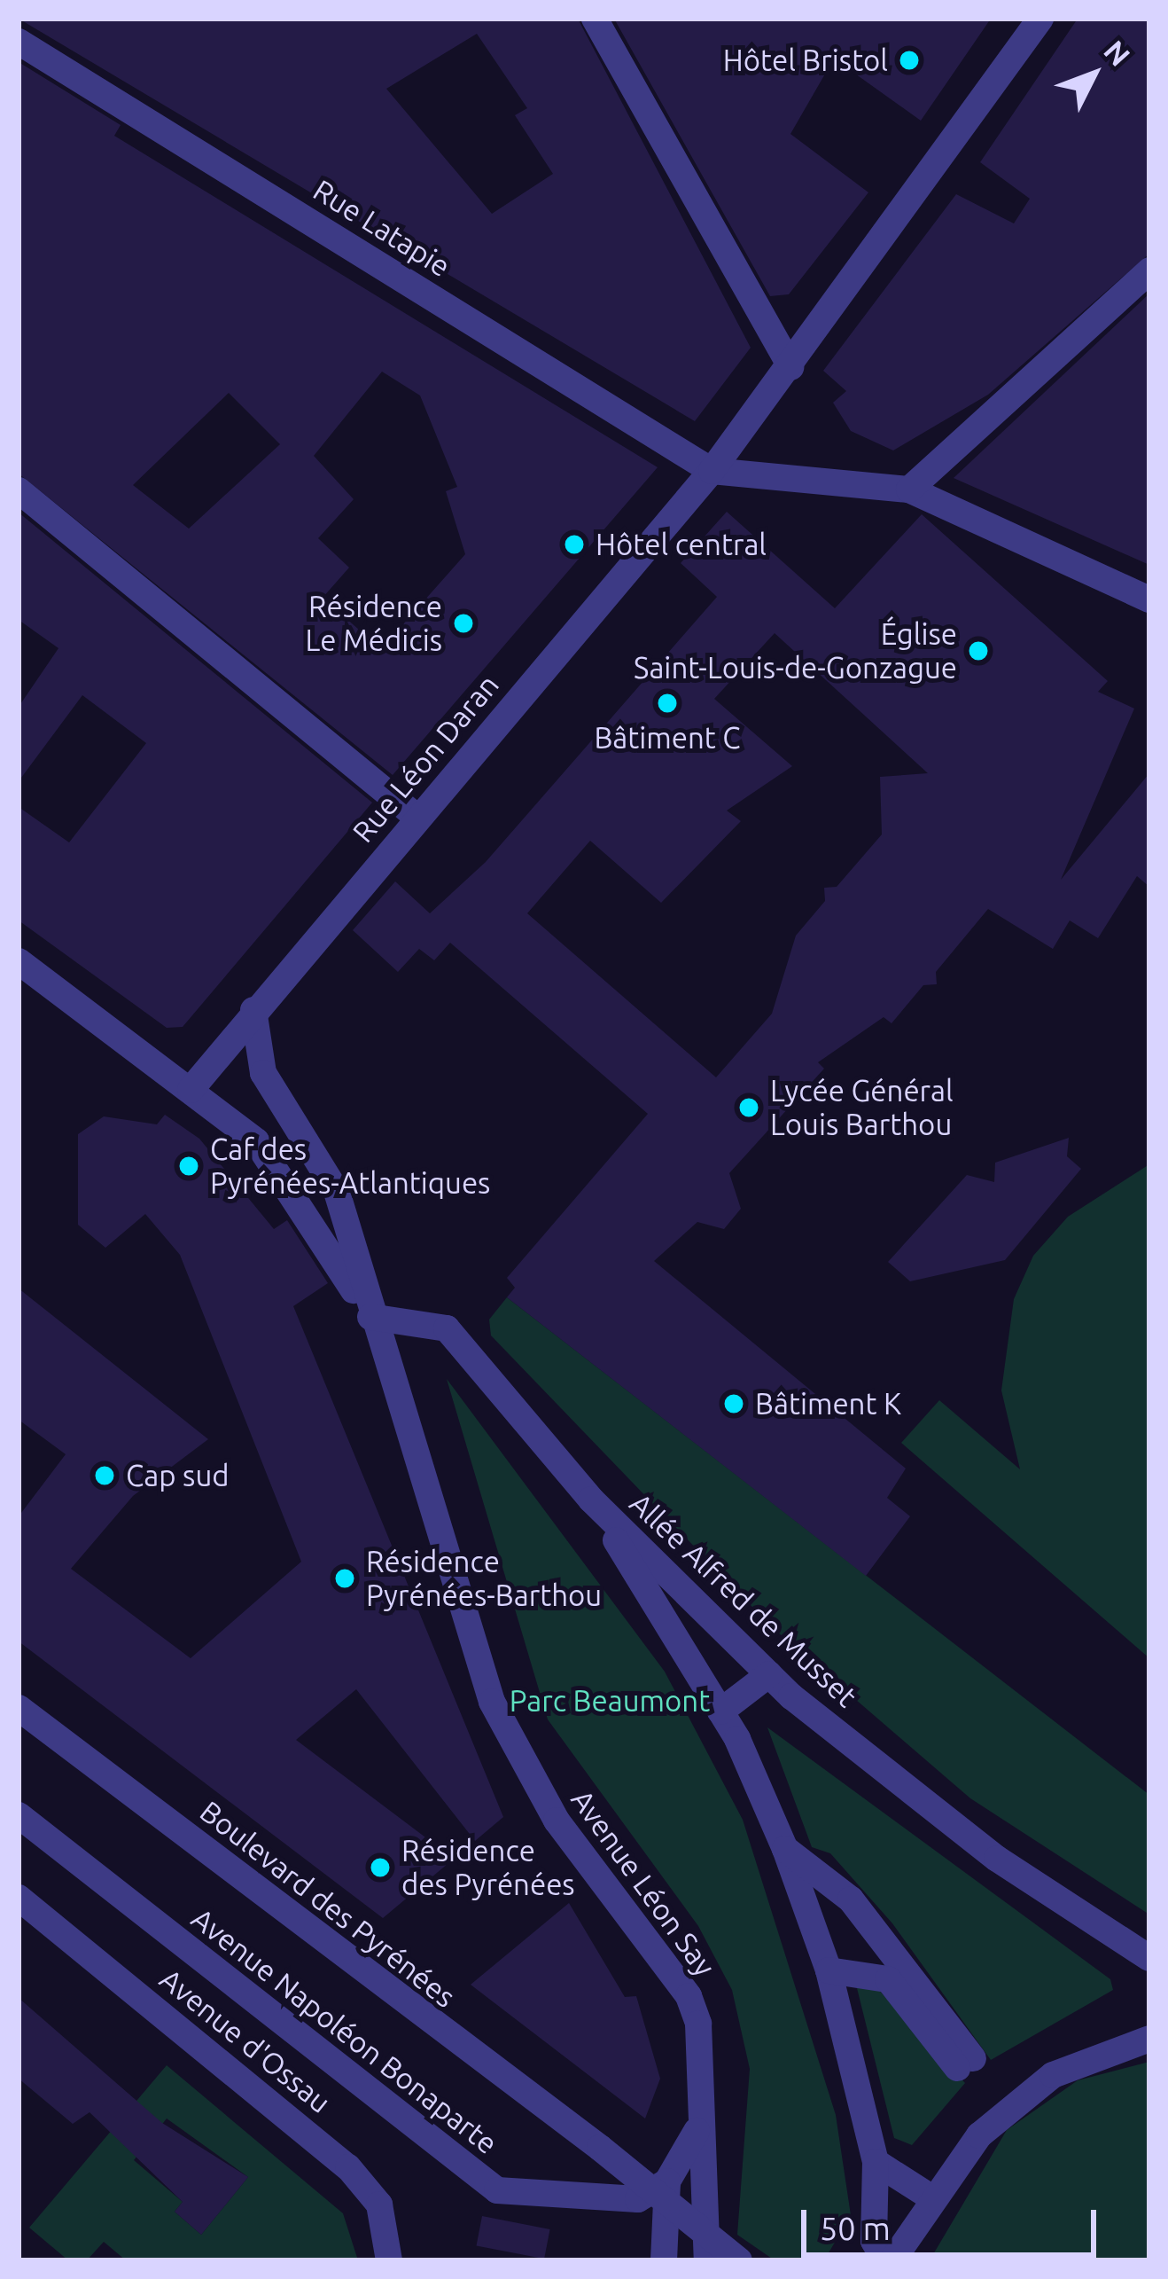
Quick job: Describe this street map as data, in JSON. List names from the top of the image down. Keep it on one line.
{"streets":{"street":["Rue Latapie","Rue Léon Daran","Allée Alfred de Musset","Avenue Léon Say","Boulevard des Pyrénées","Avenue Napoléon Bonaparte","Avenue d'Ossau"]},"crossings":[["Rue Latapie","Rue Léon Daran"],["Allée Alfred de Musset","Avenue Léon Say"]],"parks":["Parc Beaumont"],"places":["Hôtel Bristol","Hôtel central","Résidence Le Médicis","Église Saint-Louis-de-Gonzague","Bâtiment C","Lycée Général Louis Barthou","Caf des Pyrénées-Atlantiques","Bâtiment K","Cap sud","Résidence Pyrénées-Barthou","Résidence des Pyrénées"],"scale_bar":"50 m","north":"top right"}
